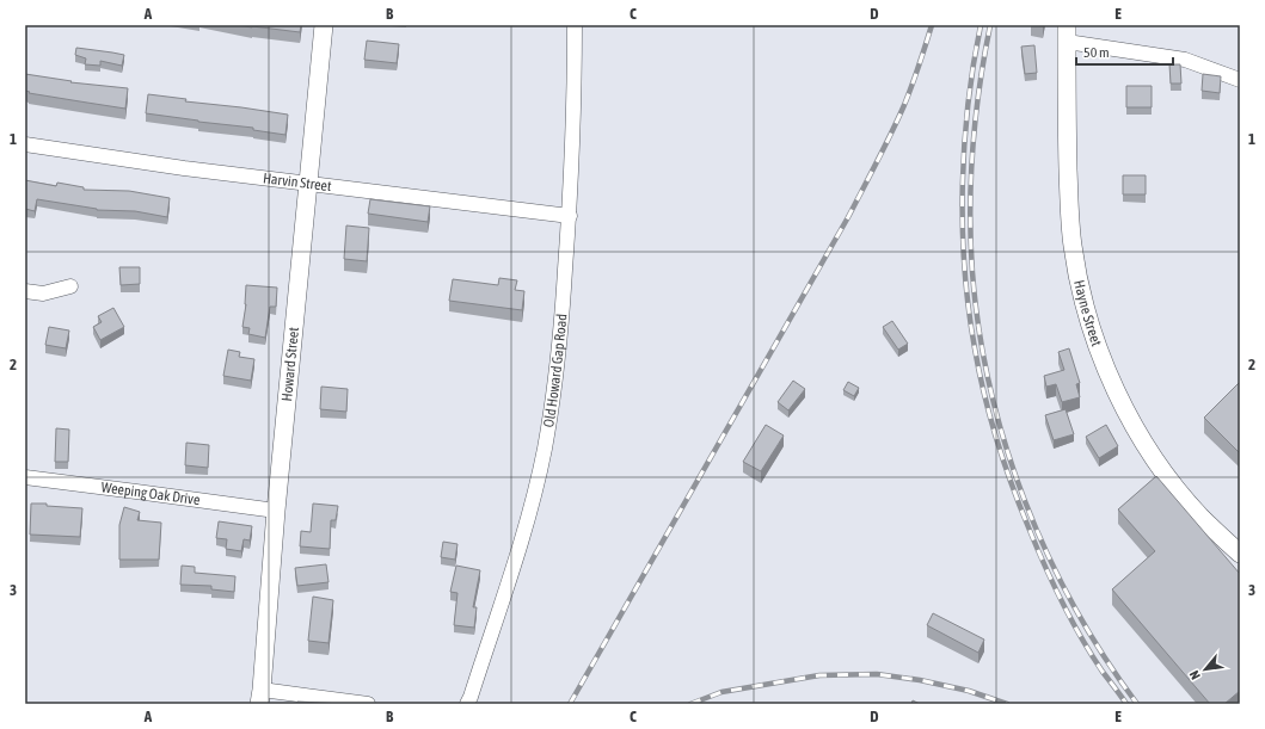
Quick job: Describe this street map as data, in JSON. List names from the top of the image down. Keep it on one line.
{"streets":{"street":["Harvin Street","Hayne Street","Howard Street","Old Howard Gap Road","Weeping Oak Drive"]},"crossings":[["Harvin Street","Howard Street"],["Harvin Street","Old Howard Gap Road"],["Howard Street","Weeping Oak Drive"]],"scale_bar":"50 m","north":"bottom left","grid":{"columns":["A","B","C","D","E"],"rows":["1","2","3"]}}
